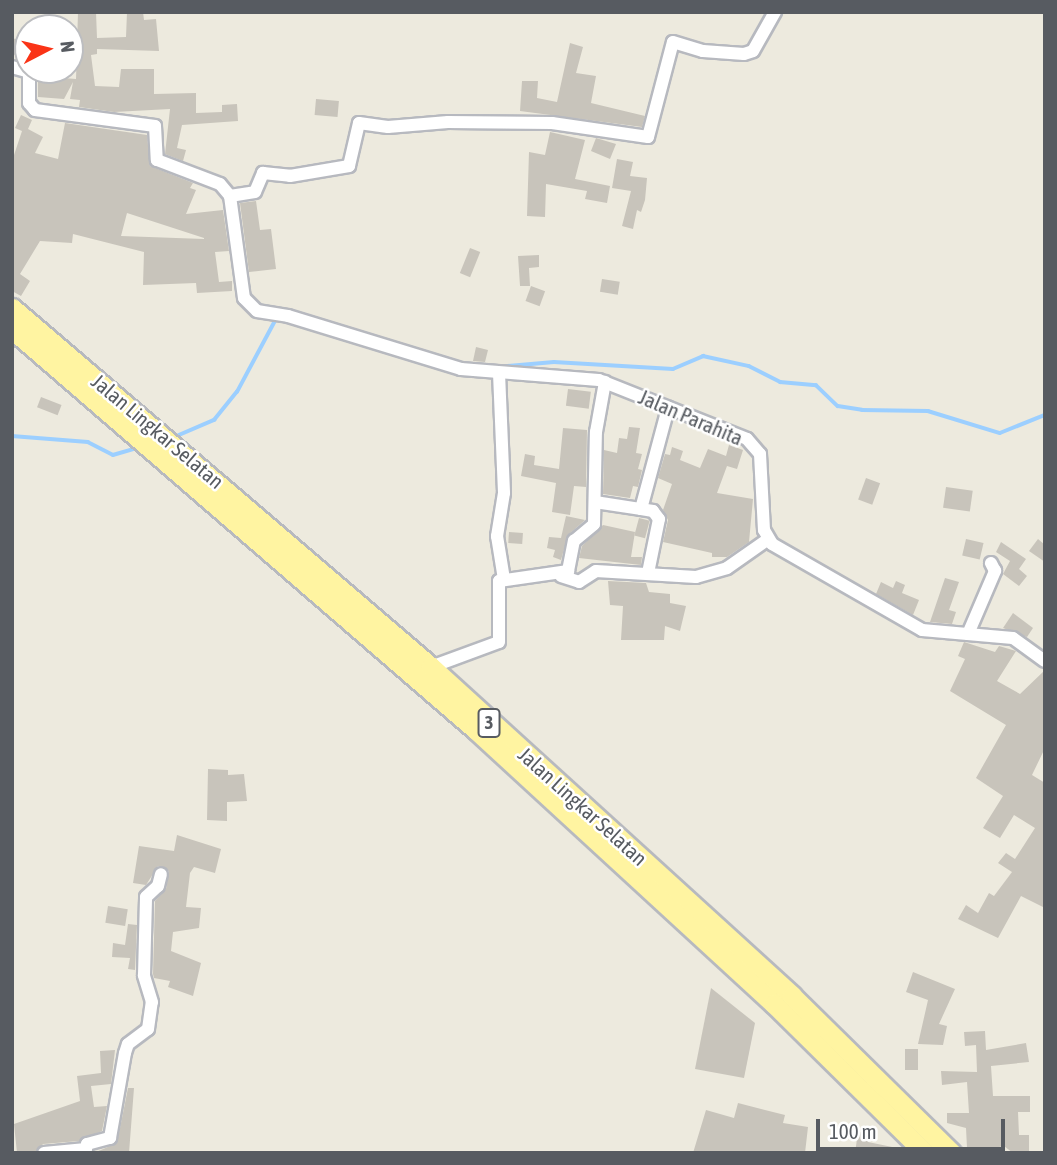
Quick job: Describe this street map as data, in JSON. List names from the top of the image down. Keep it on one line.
{"streets":{"main road":["Jalan Lingkar Selatan","3"],"street":["Jalan Parahita"]},"scale_bar":"100 m","north":"right"}
